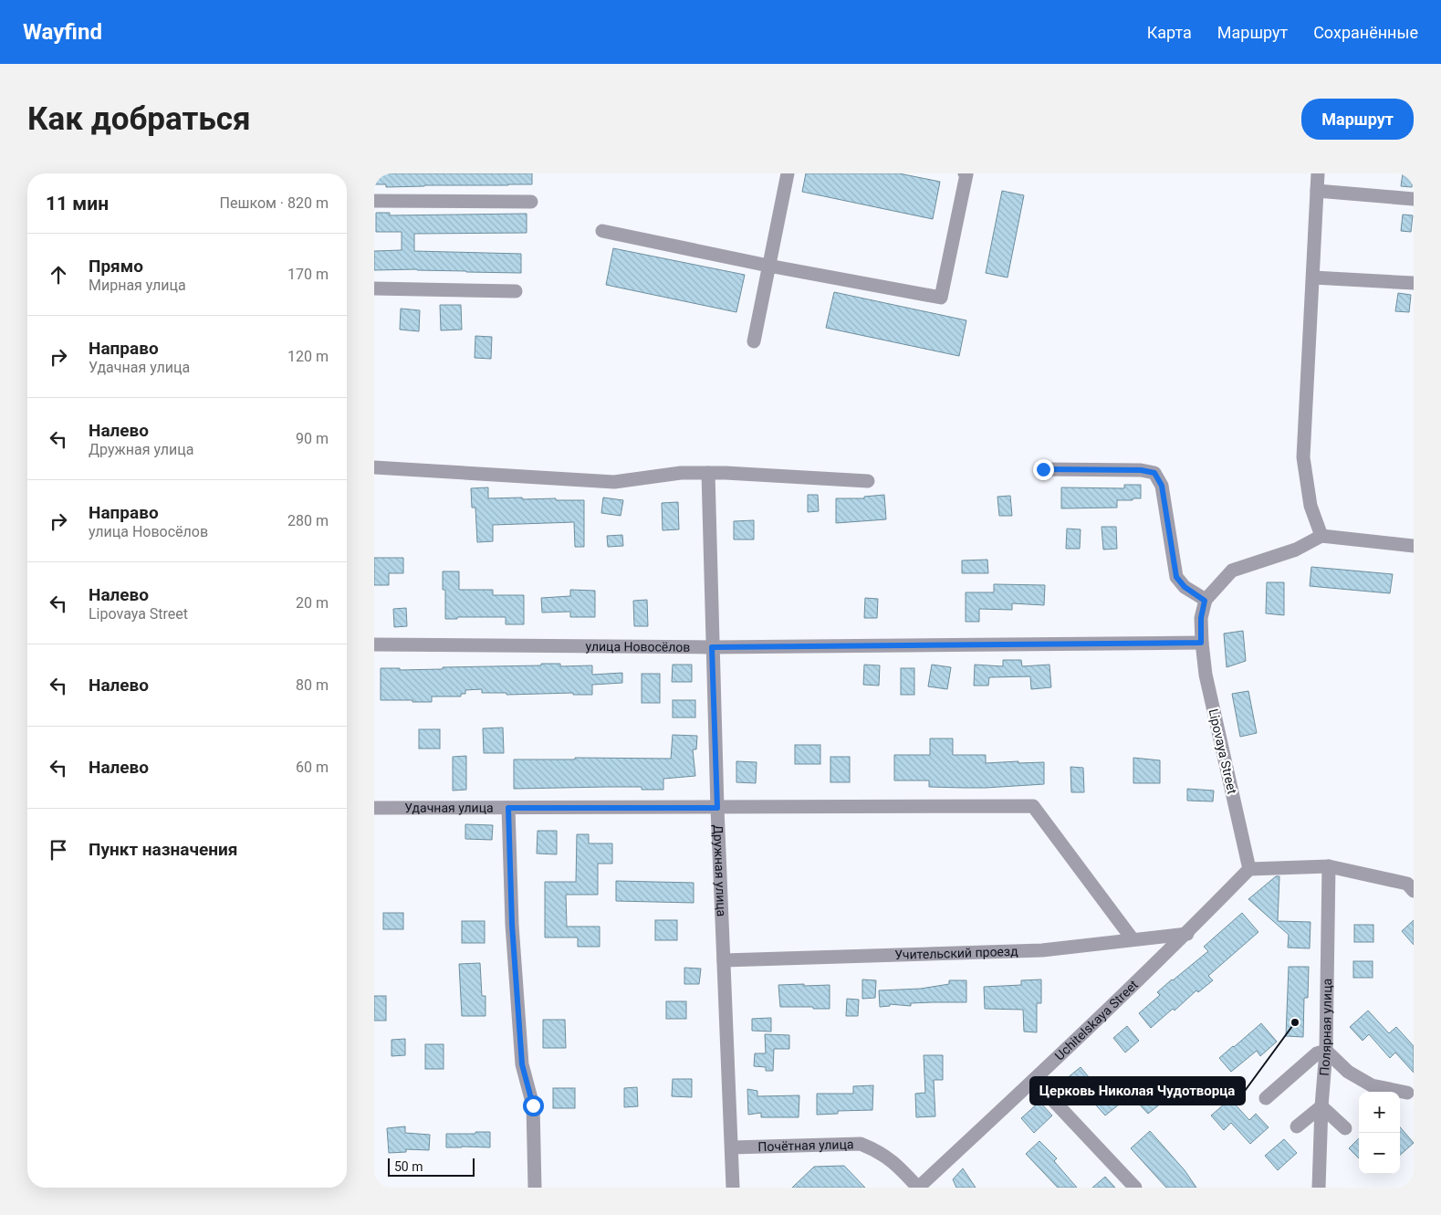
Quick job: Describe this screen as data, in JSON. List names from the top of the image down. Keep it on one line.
{"streets":{"street":["улица Новосёлов","Lipovaya Street","Удачная улица","Дружная улица","Учительский проезд","Uchitelskaya Street","Полярная улица","Почётная улица"]},"crossings":[["улица Новосёлов","Lipovaya Street"],["улица Новосёлов","Дружная улица"],["Lipovaya Street","Uchitelskaya Street"],["Удачная улица","Дружная улица"],["Удачная улица","Учительский проезд"],["Дружная улица","Учительский проезд"],["Дружная улица","Почётная улица"],["Учительский проезд","Uchitelskaya Street"],["Uchitelskaya Street","Почётная улица"]],"places":["Церковь Николая Чудотворца"],"scale_bar":"50 m","page":{"header":"Wayfind","nav":["Карта","Маршрут","Сохранённые"],"buttons":"Маршрут","title":"Как добраться","heading":["11 мин","Пешком · 820 m"],"list":[["Прямо","Мирная улица","170 m"],["Направо","Удачная улица","120 m"],["Налево","Дружная улица","90 m"],["Направо","улица Новосёлов","280 m"],["Налево","Lipovaya Street","20 m"],["Налево","80 m"],["Налево","60 m"],"Пункт назначения"],"map_buttons":["+","−"],"scale":"50 m"}}
